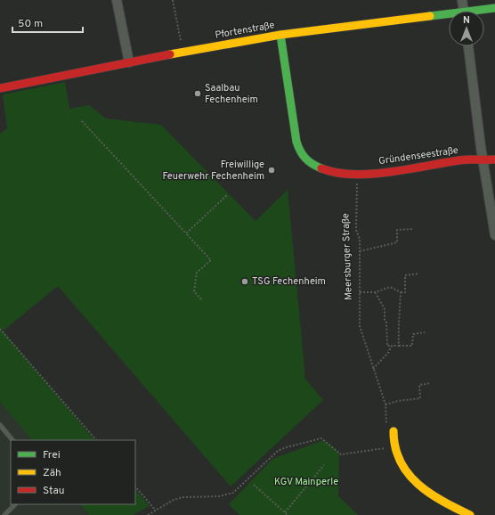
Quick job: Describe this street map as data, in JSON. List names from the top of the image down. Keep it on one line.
{"streets":{"street":["Pfortenstraße","Gründenseestraße"],"path":["Meersburger Straße"]},"crossings":[["Pfortenstraße","Gründenseestraße"],["Gründenseestraße","Meersburger Straße"]],"parks":["KGV Mainperle"],"places":["Saalbau Fechenheim","Freiwillige Feuerwehr Fechenheim","TSG Fechenheim"],"legend":["Frei","Zäh","Stau"],"scale_bar":"50 m","north":"top"}
